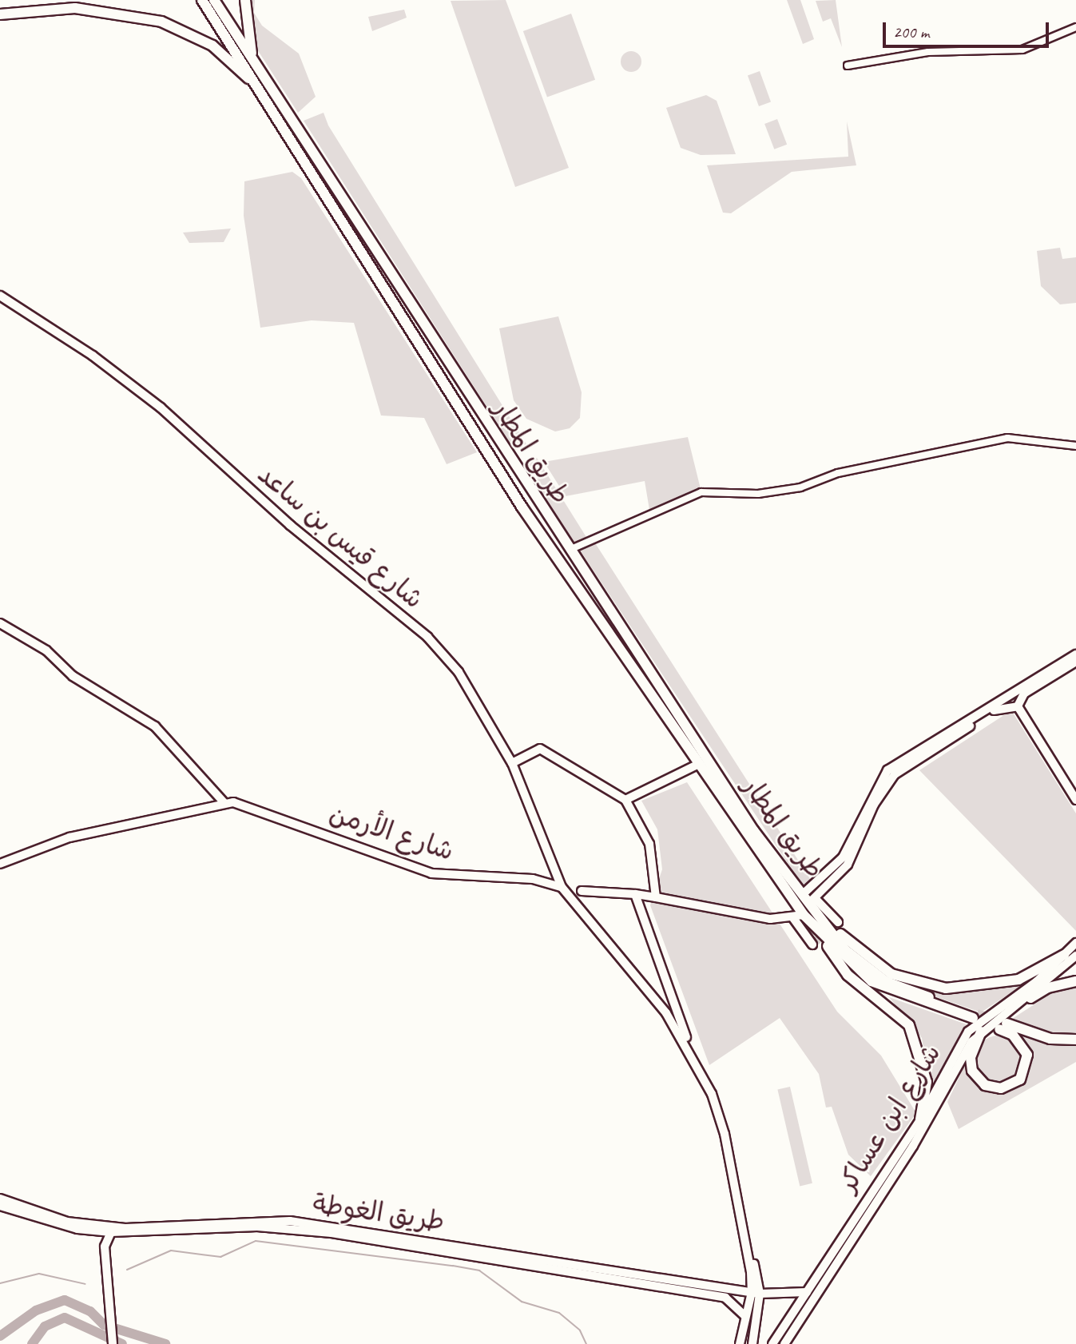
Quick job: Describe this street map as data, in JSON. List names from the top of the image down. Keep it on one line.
{"streets":{"highway":["طريق المطار"],"main road":["شارع قيس بن ساعد","شارع الأرمن","شارع ابن عساكر","طريق الغوطة"]},"crossings":[["شارع قيس بن ساعد","شارع الأرمن"],["شارع ابن عساكر","طريق الغوطة"]],"scale_bar":"200 m"}
